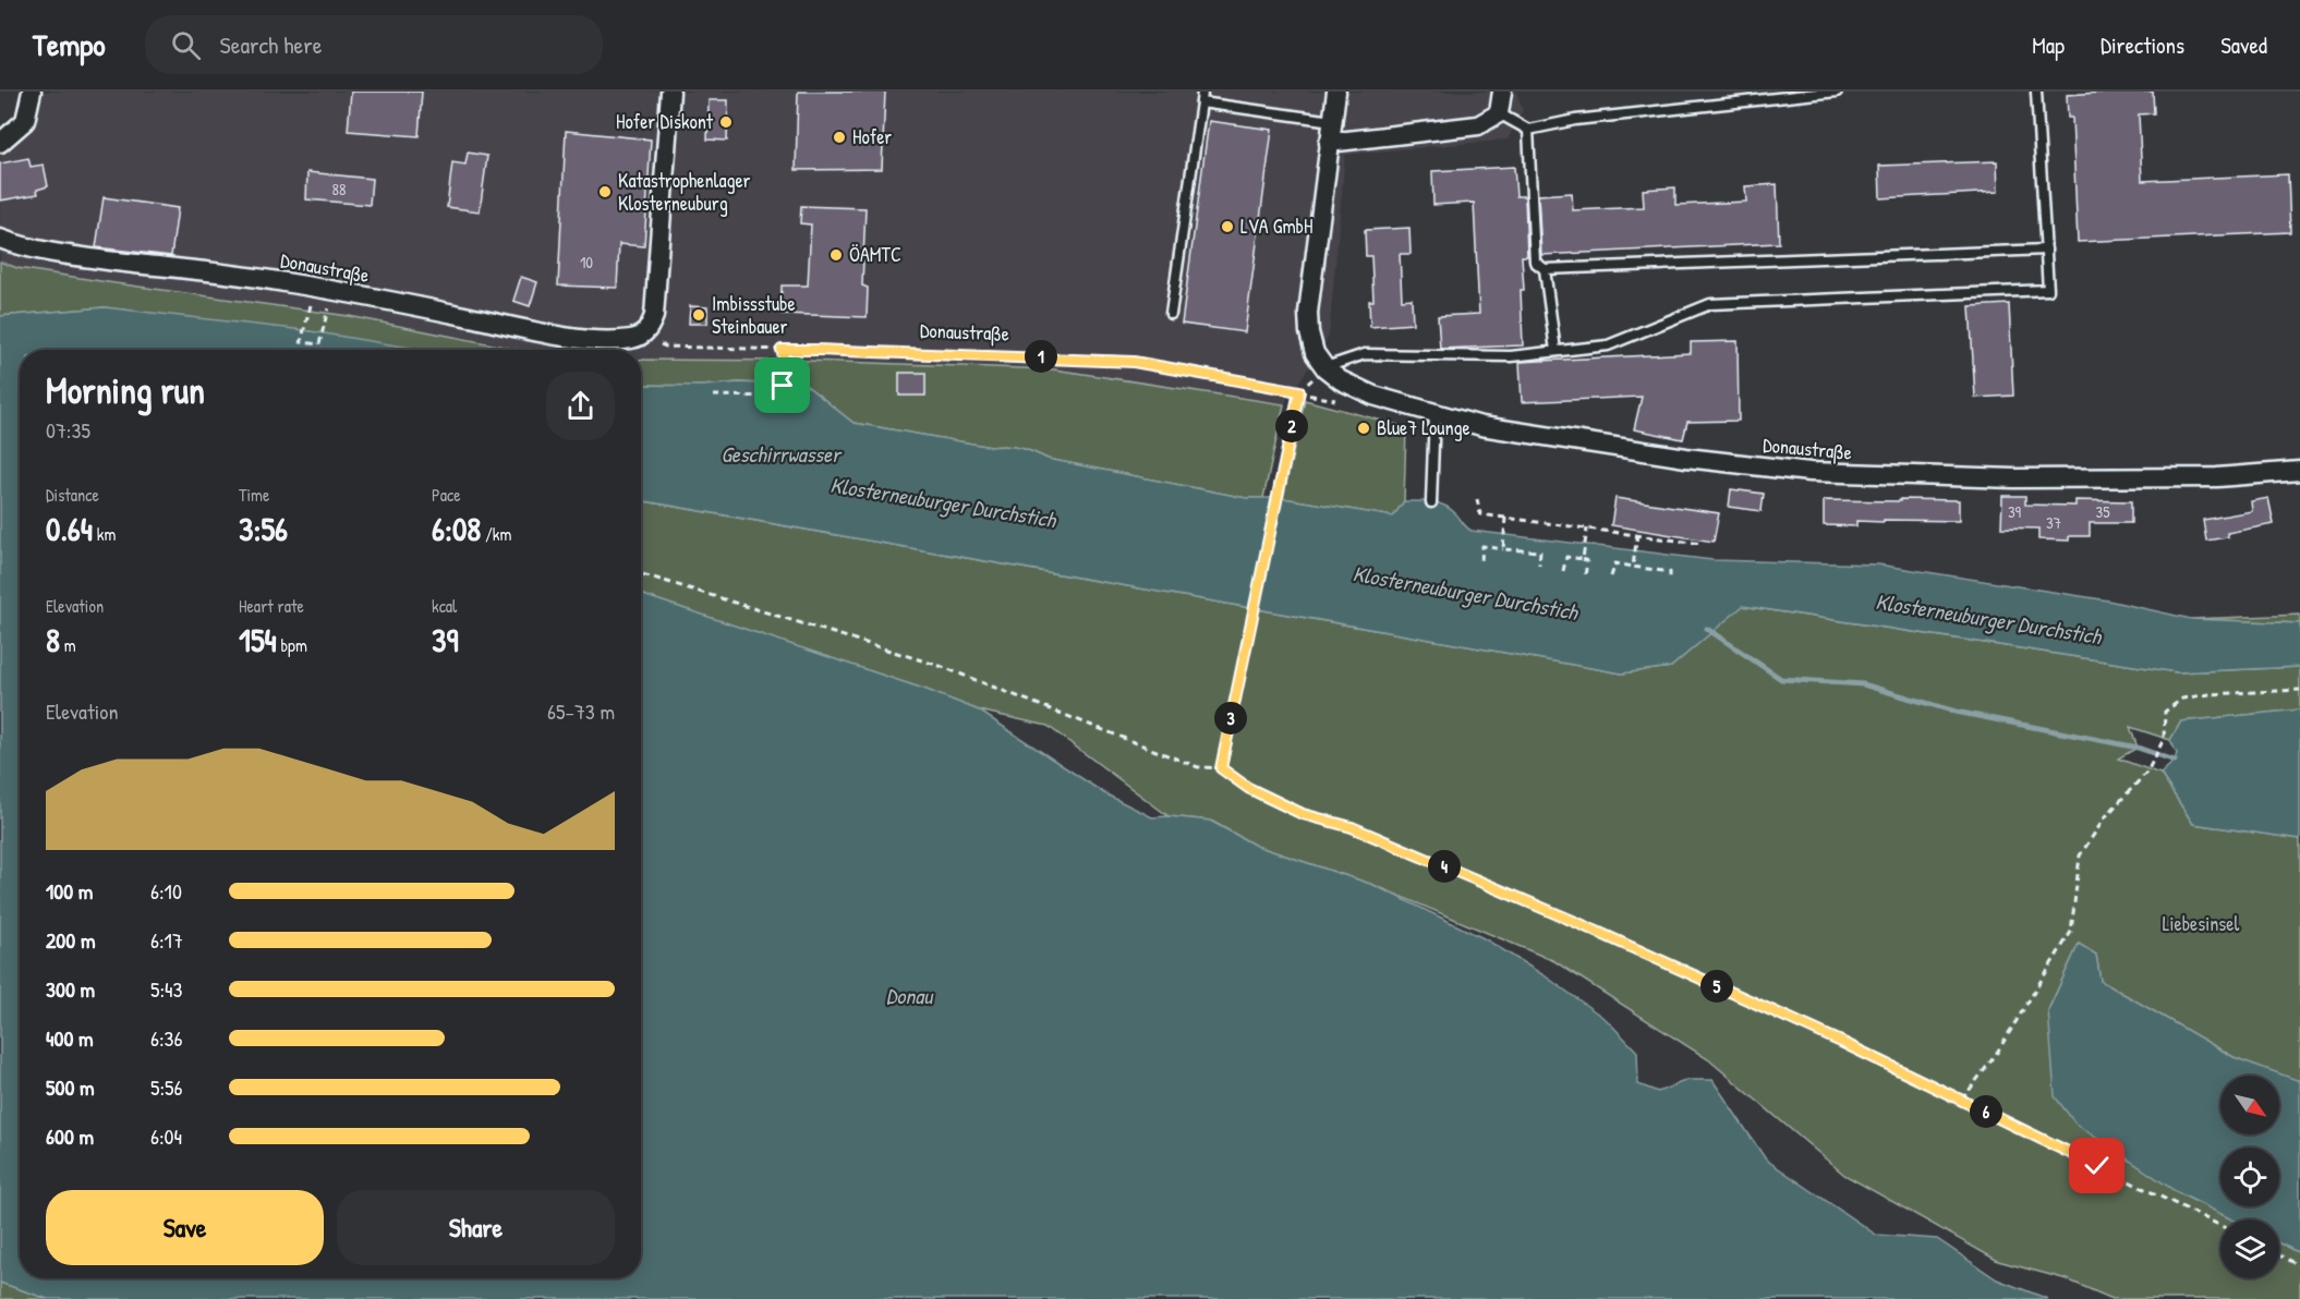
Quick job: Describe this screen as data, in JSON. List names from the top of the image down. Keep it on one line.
{"streets":{"street":["Donaustraße"]},"water":["Geschirrwasser","Klosterneuburger Durchstich","Donau"],"parks":["Liebesinsel"],"places":["Hofer Diskont","Hofer","Katastrophenlager Klosterneuburg","LVA GmbH","ÖAMTC","Imbissstube Steinbauer","Blue7 Lounge"],"house_numbers":["88","10","39","35","37"],"north":"bottom right","page":{"header":"Tempo","search":"Search here","nav":["Map","Directions","Saved"],"pins":["1","2","3","4","5","6"],"heading":["Morning run","07:35"],"stats":[["Distance","0.64 km"],["Time","3:56"],["Pace","6:08 /km"],["Elevation","8 m"],["Heart rate","154 bpm"],["kcal","39"]],"chart":["Elevation","65–73 m"],"list":[{"name":"100 m","note":"6:10"},{"name":"200 m","note":"6:17"},{"name":"300 m","note":"5:43"},{"name":"400 m","note":"6:36"},{"name":"500 m","note":"5:56"},{"name":"600 m","note":"6:04"}],"buttons":["Save","Share"]}}
